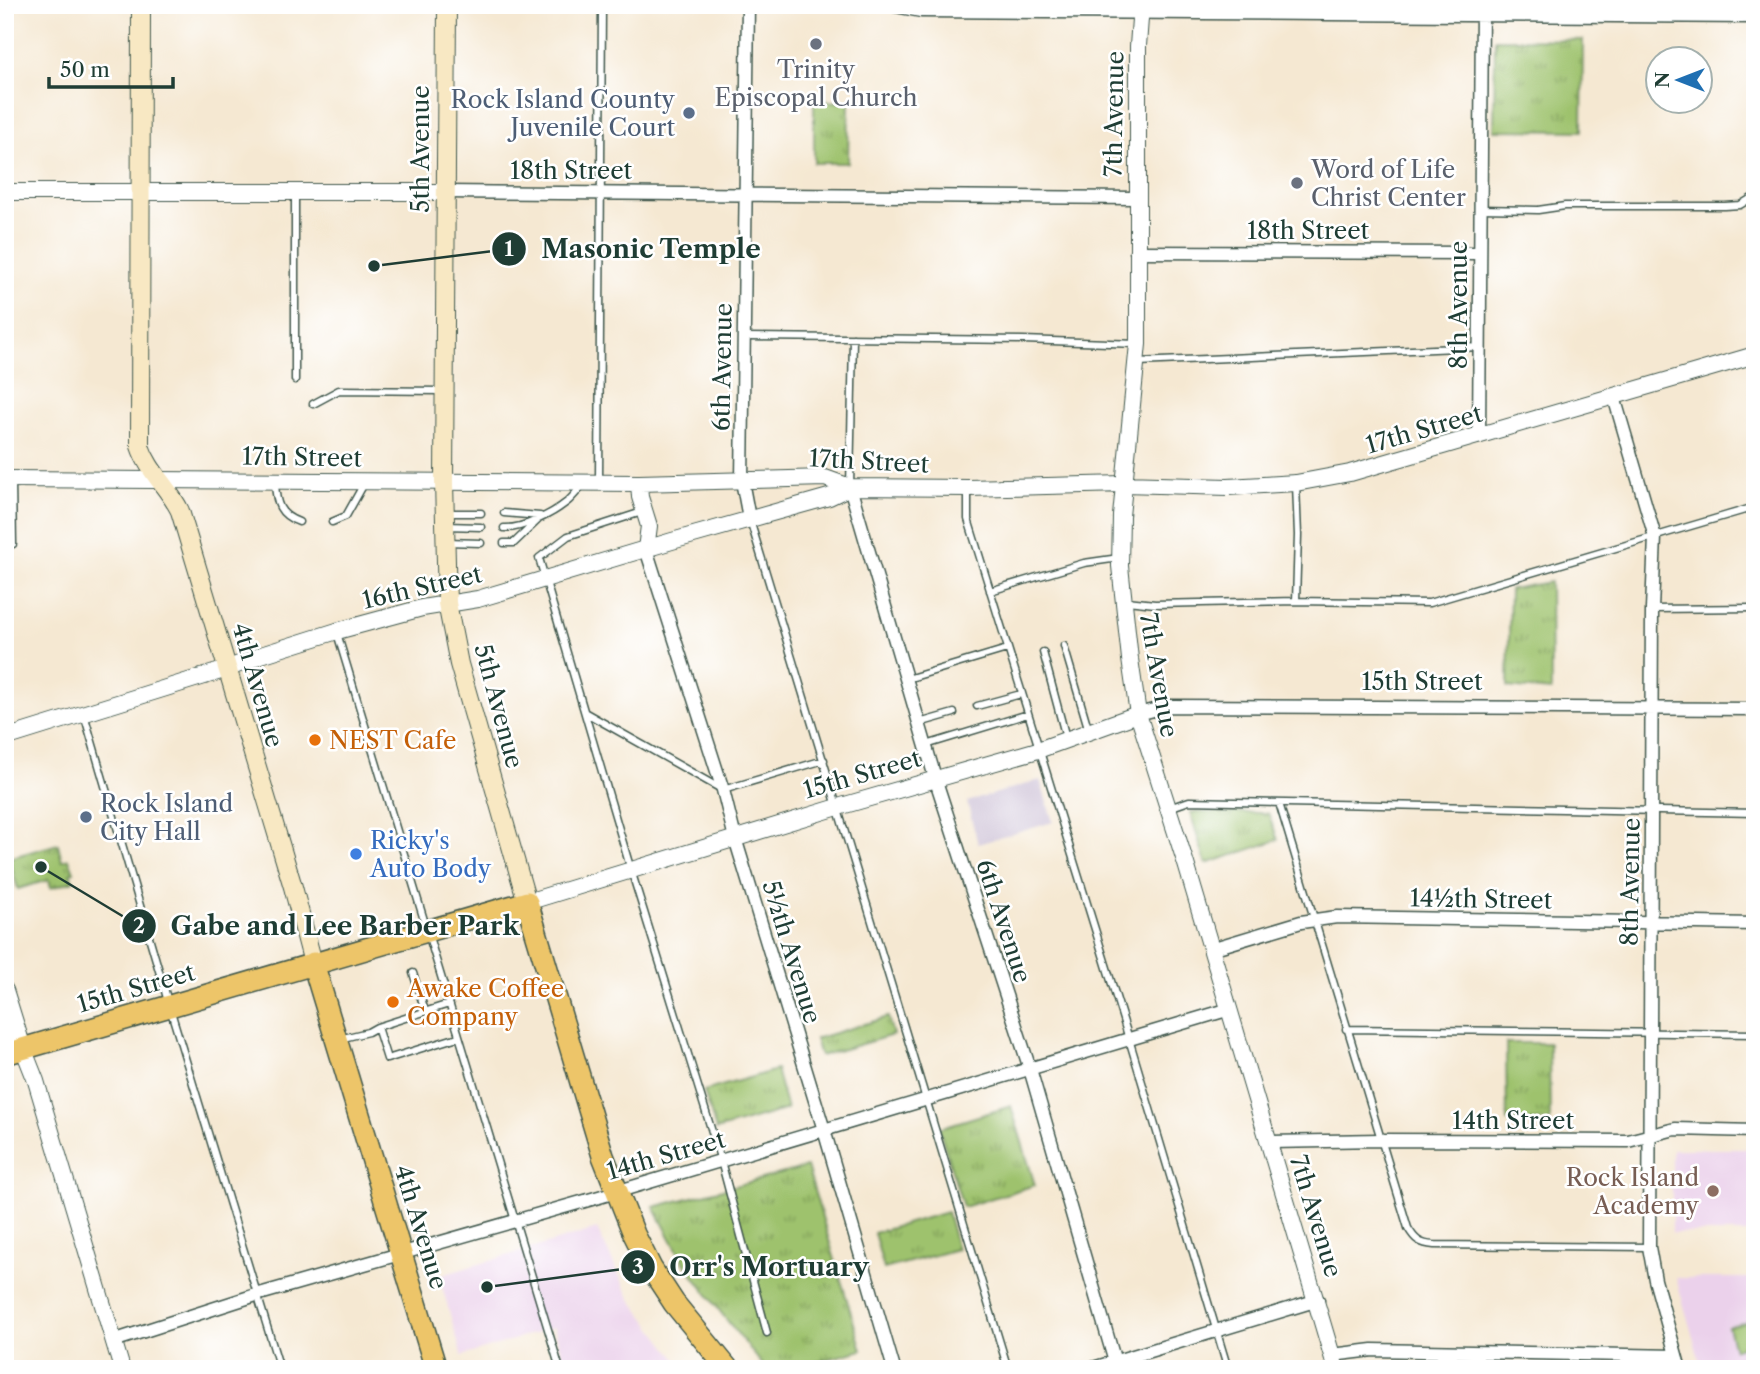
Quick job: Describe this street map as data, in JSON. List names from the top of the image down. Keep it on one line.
{"streets":{"main road":["5th Avenue","15th Street","4th Avenue"],"street":["7th Avenue","18th Street","8th Avenue","6th Avenue","17th Street","16th Street","14½th Street","5½th Avenue","14th Street"]},"crossings":[["7th Avenue","18th Street"],["7th Avenue","17th Street"],["7th Avenue","15th Street"],["7th Avenue","14½th Street"],["7th Avenue","14th Street"],["5th Avenue","18th Street"],["5th Avenue","17th Street"],["5th Avenue","16th Street"],["5th Avenue","15th Street"],["5th Avenue","14th Street"],["18th Street","8th Avenue"],["18th Street","6th Avenue"],["18th Street","4th Avenue"],["8th Avenue","17th Street"],["8th Avenue","15th Street"],["8th Avenue","14½th Street"],["8th Avenue","14th Street"],["6th Avenue","17th Street"],["6th Avenue","16th Street"],["6th Avenue","15th Street"],["6th Avenue","14th Street"],["17th Street","16th Street"],["17th Street","4th Avenue"],["16th Street","4th Avenue"],["16th Street","5½th Avenue"],["15th Street","4th Avenue"],["15th Street","5½th Avenue"],["4th Avenue","14th Street"],["5½th Avenue","14th Street"]],"places":["Trinity Episcopal Church","Rock Island County Juvenile Court","Word of Life Christ Center","Masonic Temple","NEST Cafe","Rock Island City Hall","Ricky's Auto Body","Gabe and Lee Barber Park","Awake Coffee Company","Rock Island Academy","Orr's Mortuary"],"scale_bar":"50 m","north":"left"}
